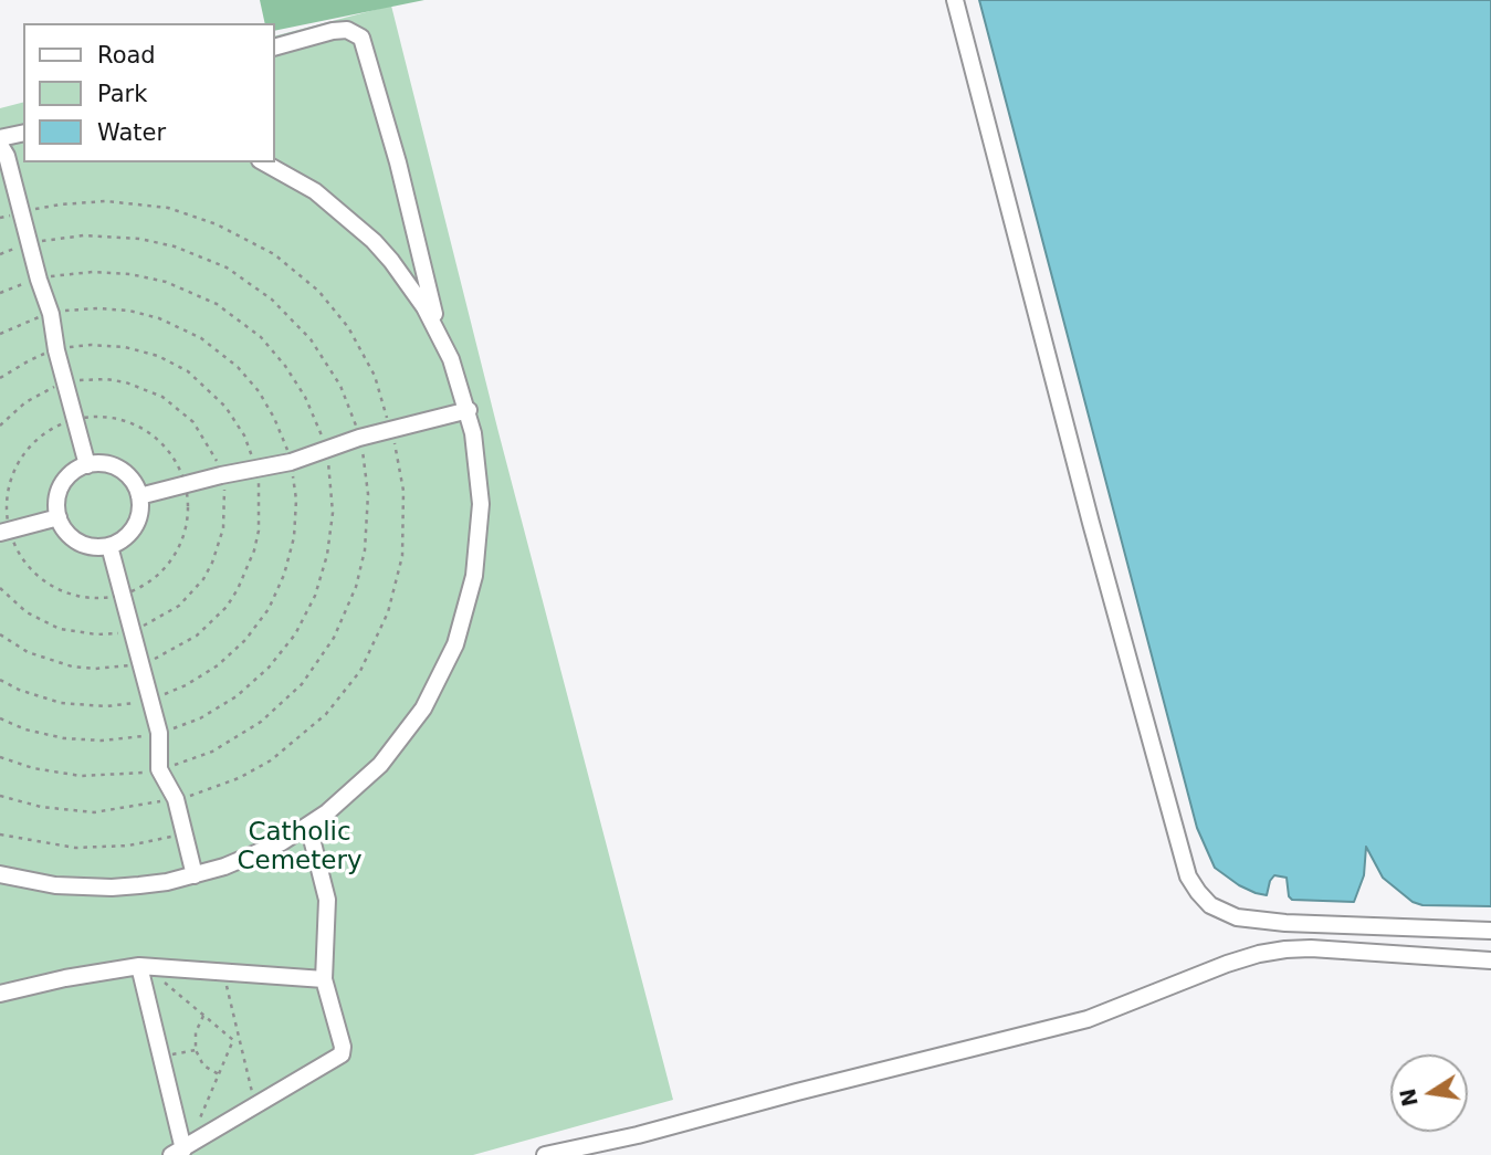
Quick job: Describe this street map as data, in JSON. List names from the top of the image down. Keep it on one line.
{"parks":["Catholic Cemetery"],"legend":["Road","Park","Water"],"north":"left"}
